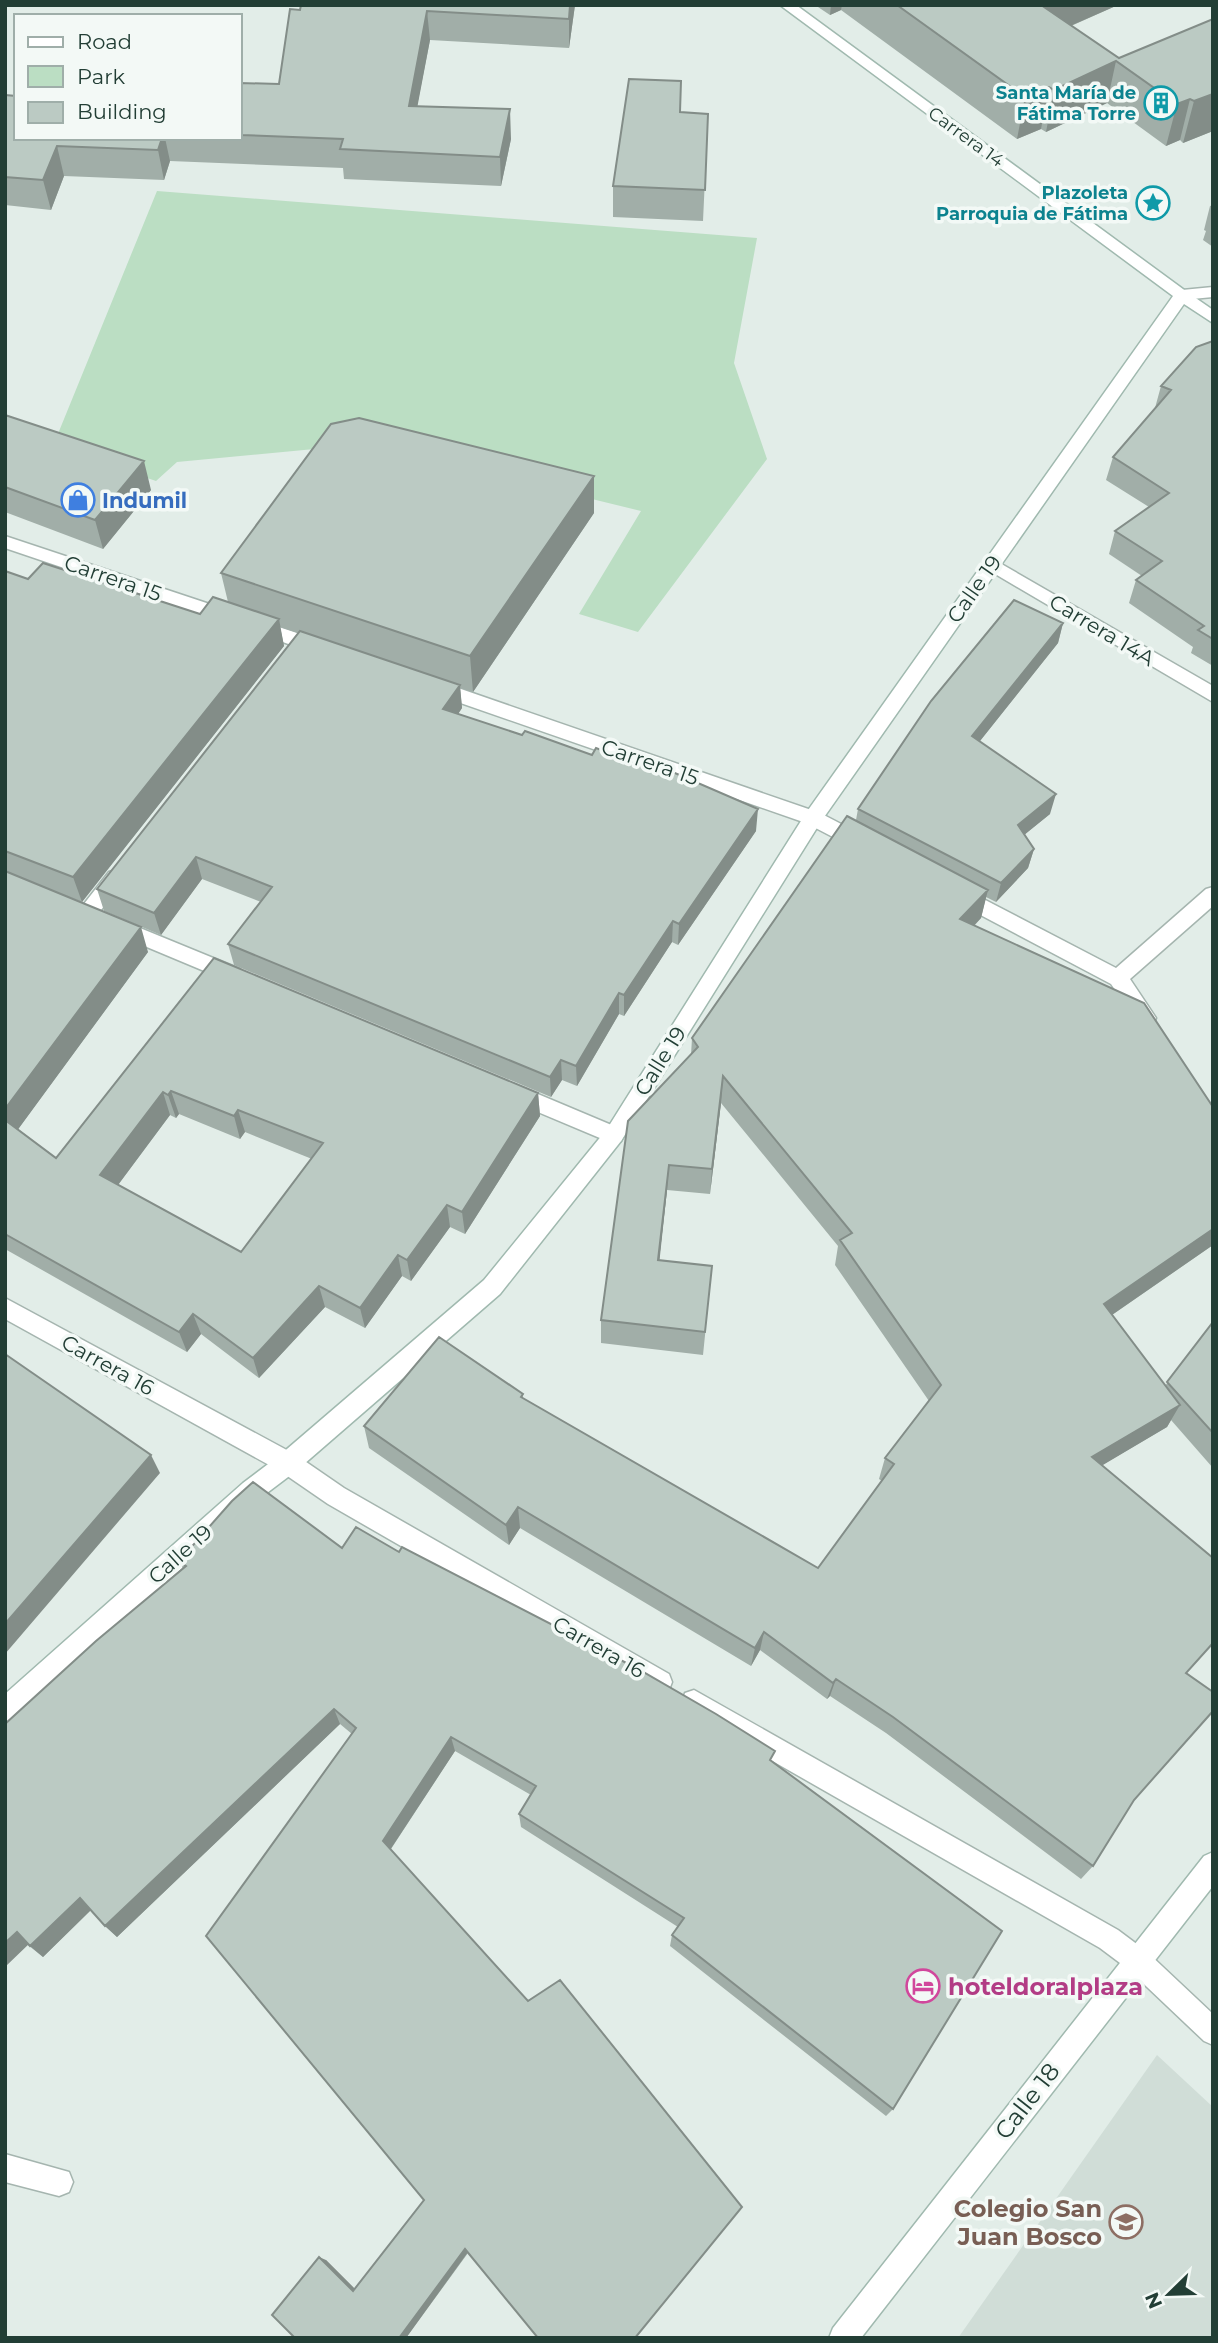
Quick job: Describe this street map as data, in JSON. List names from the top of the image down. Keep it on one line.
{"streets":{"street":["Carrera 14","Carrera 15","Calle 19","Carrera 14A","Carrera 16","Calle 18"]},"crossings":[["Carrera 14","Calle 19"],["Carrera 15","Calle 19"],["Calle 19","Carrera 14A"],["Calle 19","Carrera 16"],["Carrera 16","Calle 18"]],"places":{"building":["Santa María de Fátima Torre"],"place":["Plazoleta Parroquia de Fátima"],"shop":["Indumil"],"hotel":["hoteldoralplaza"],"school or university":["Colegio San Juan Bosco"]},"legend":["Road","Park","Building"],"north":"bottom left"}
